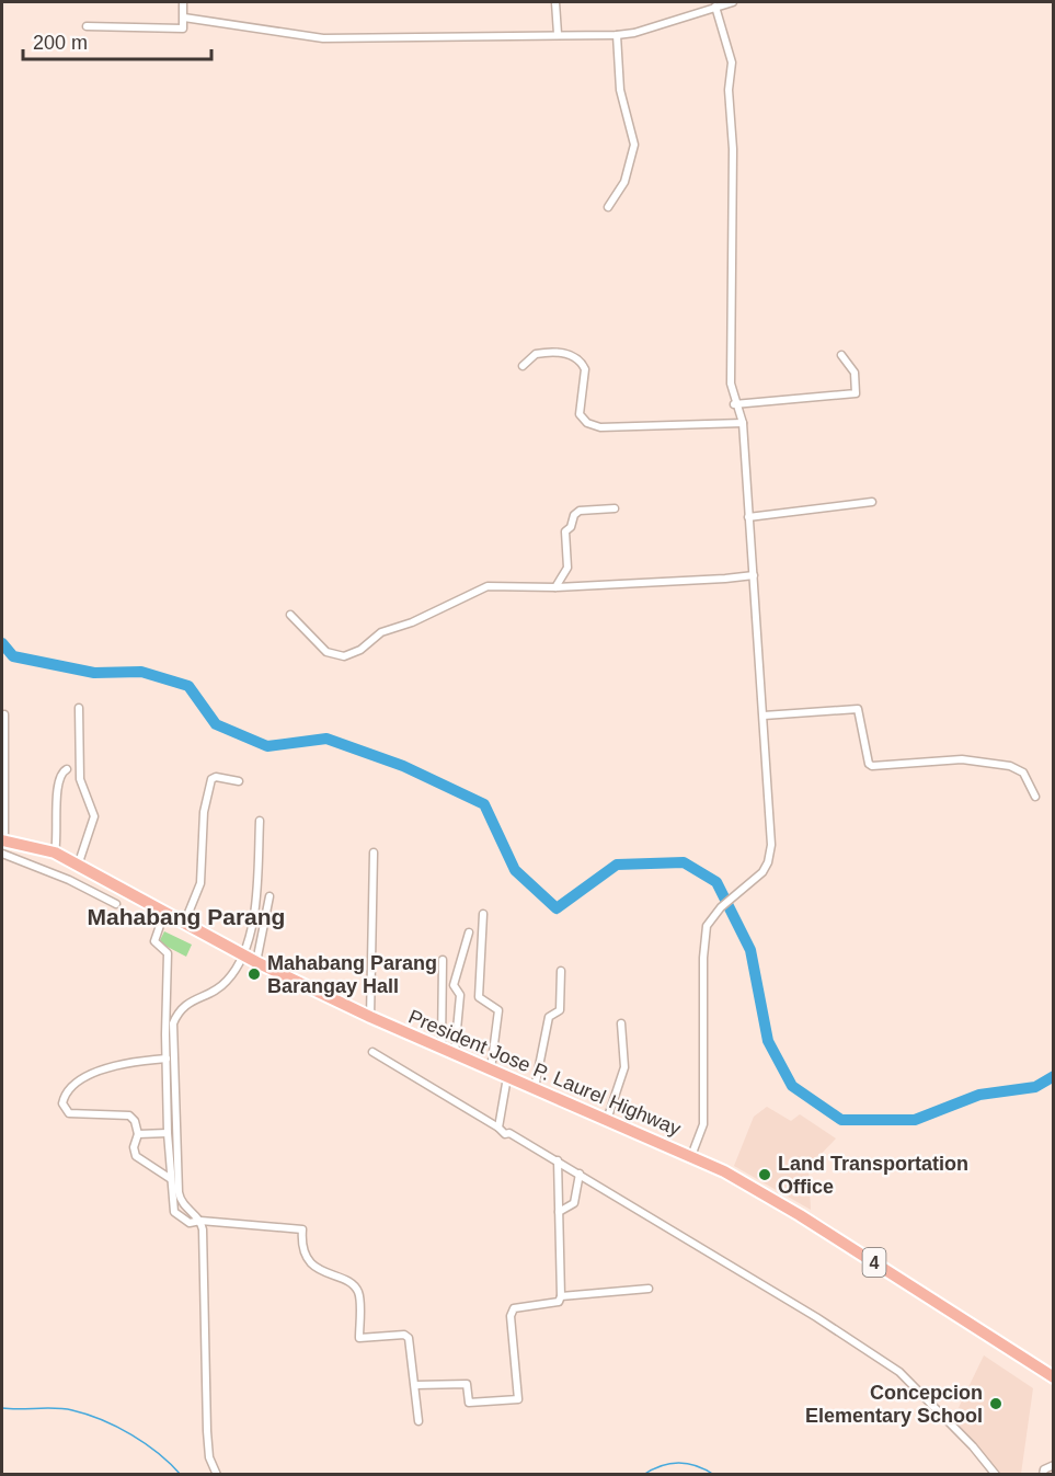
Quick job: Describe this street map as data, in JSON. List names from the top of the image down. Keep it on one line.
{"streets":{"highway":["President Jose P. Laurel Highway","4"]},"districts":["Mahabang Parang"],"places":["Mahabang Parang Barangay Hall","Land Transportation Office","Concepcion Elementary School"],"scale_bar":"200 m"}
